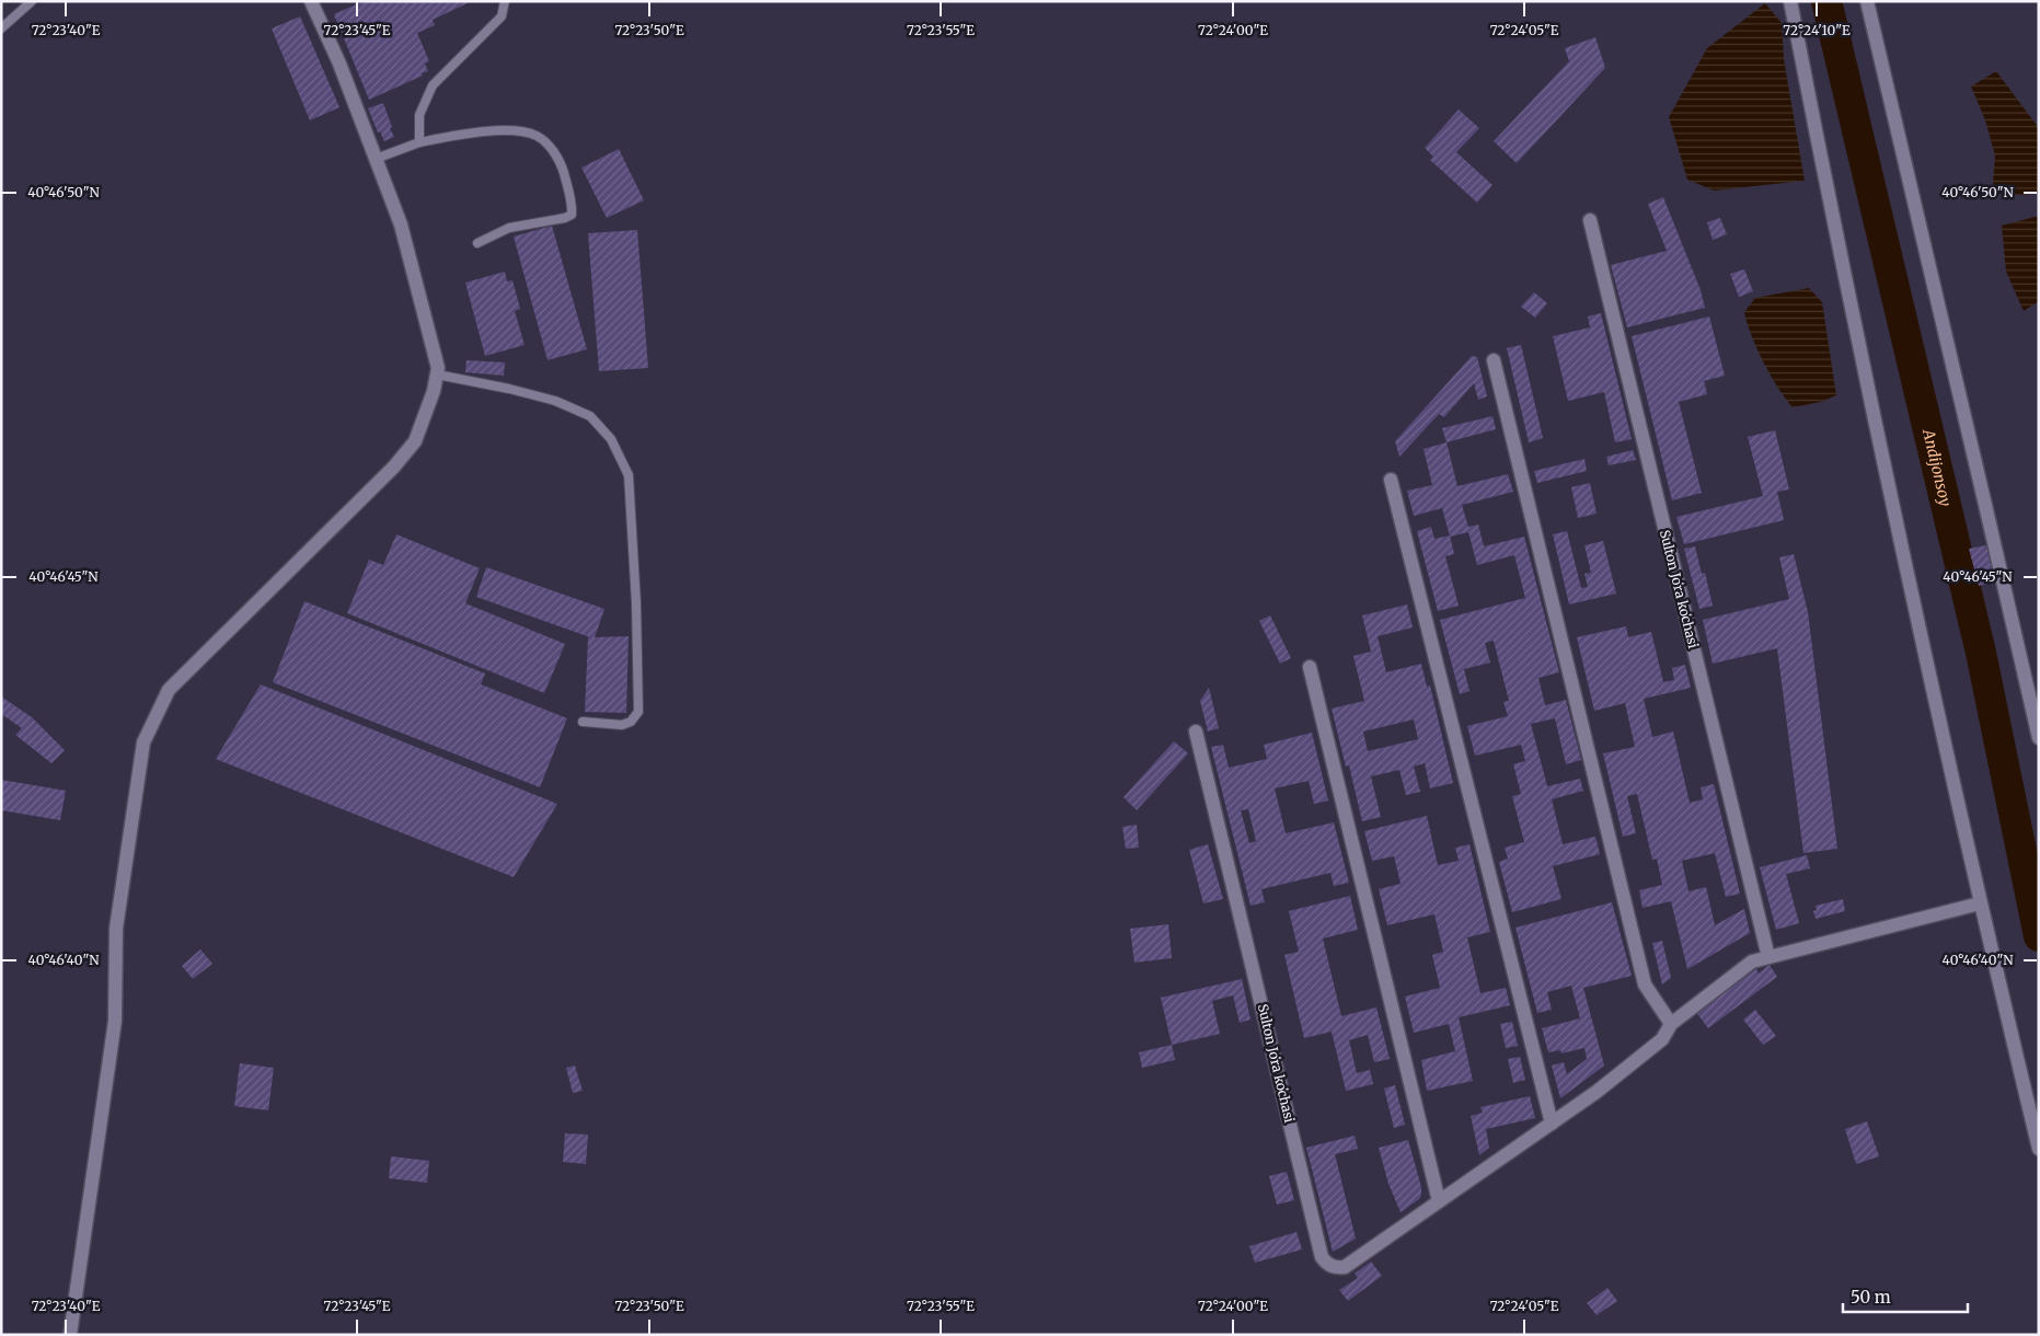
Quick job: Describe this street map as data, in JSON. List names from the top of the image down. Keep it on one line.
{"streets":{"street":["Sulton Joʻra koʻchasi"]},"water":["Andijonsoy"],"scale_bar":"50 m","coordinates":["72°23'40\"E","72°23'45\"E","72°23'50\"E","72°23'55\"E","72°24'00\"E","72°24'05\"E","72°24'10\"E","40°46'50\"N","40°46'45\"N","40°46'40\"N"]}
